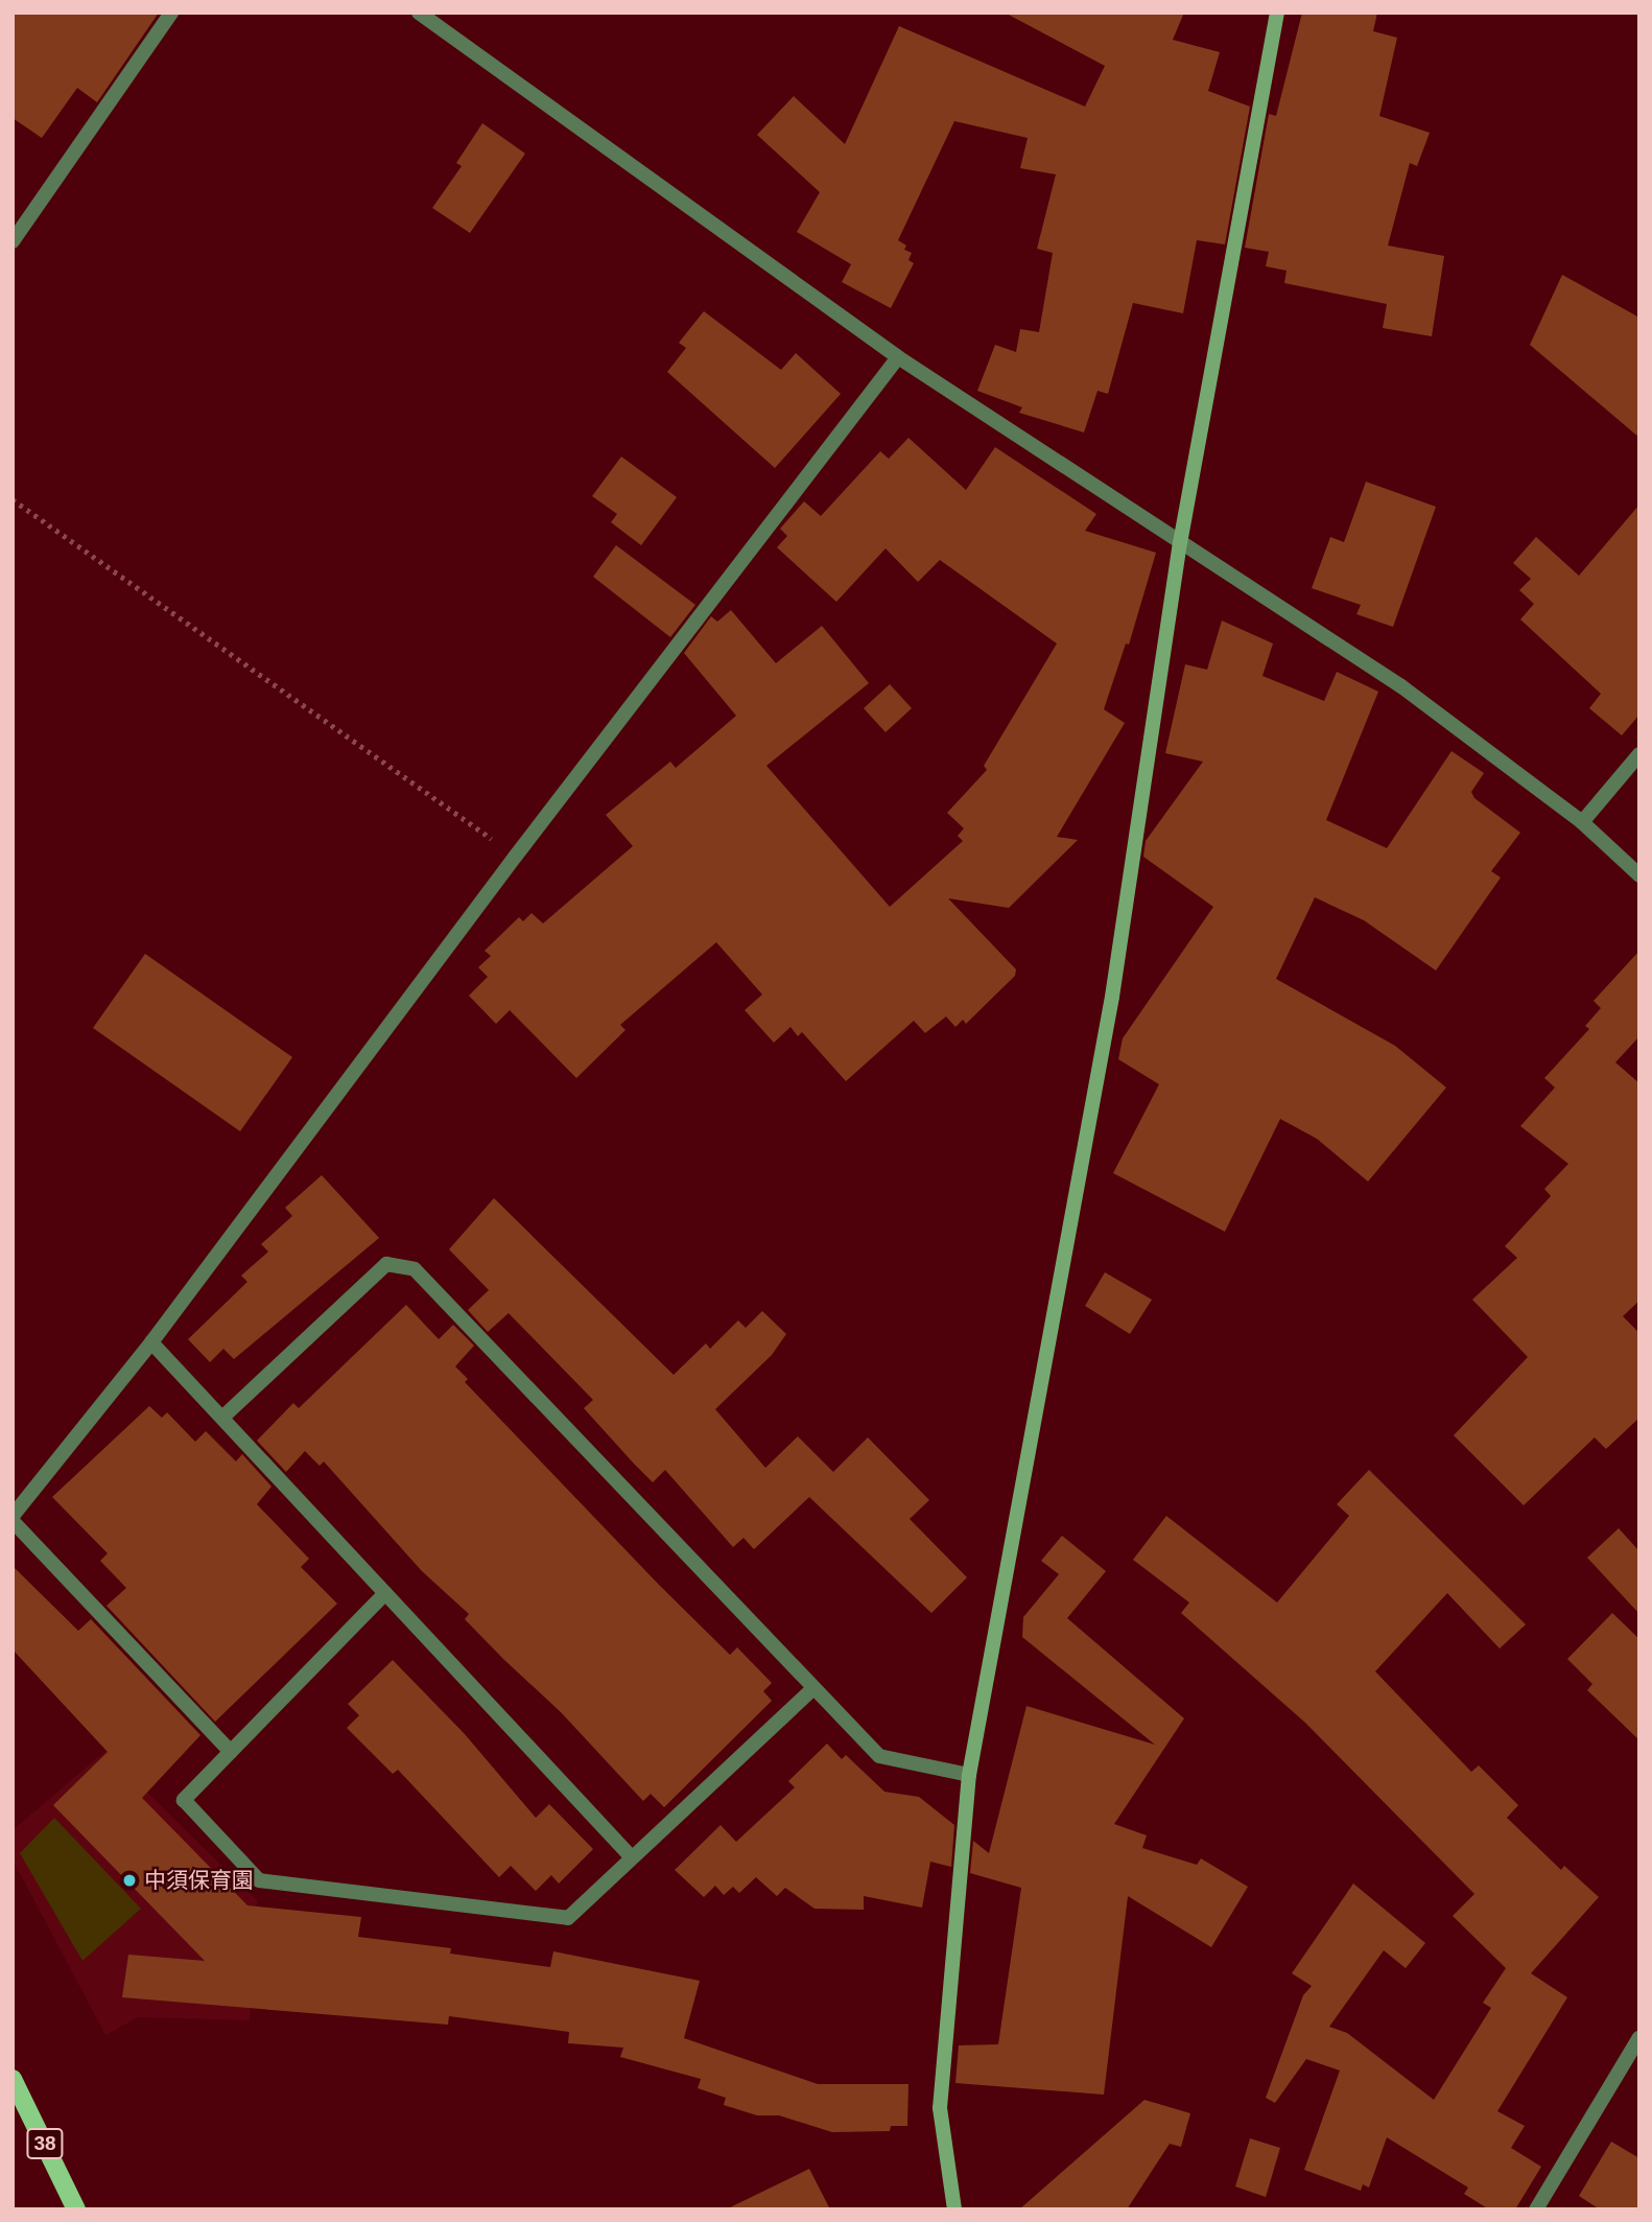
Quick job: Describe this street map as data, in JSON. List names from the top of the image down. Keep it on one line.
{"streets":{"main road":["38"]},"places":["中須保育園"]}
